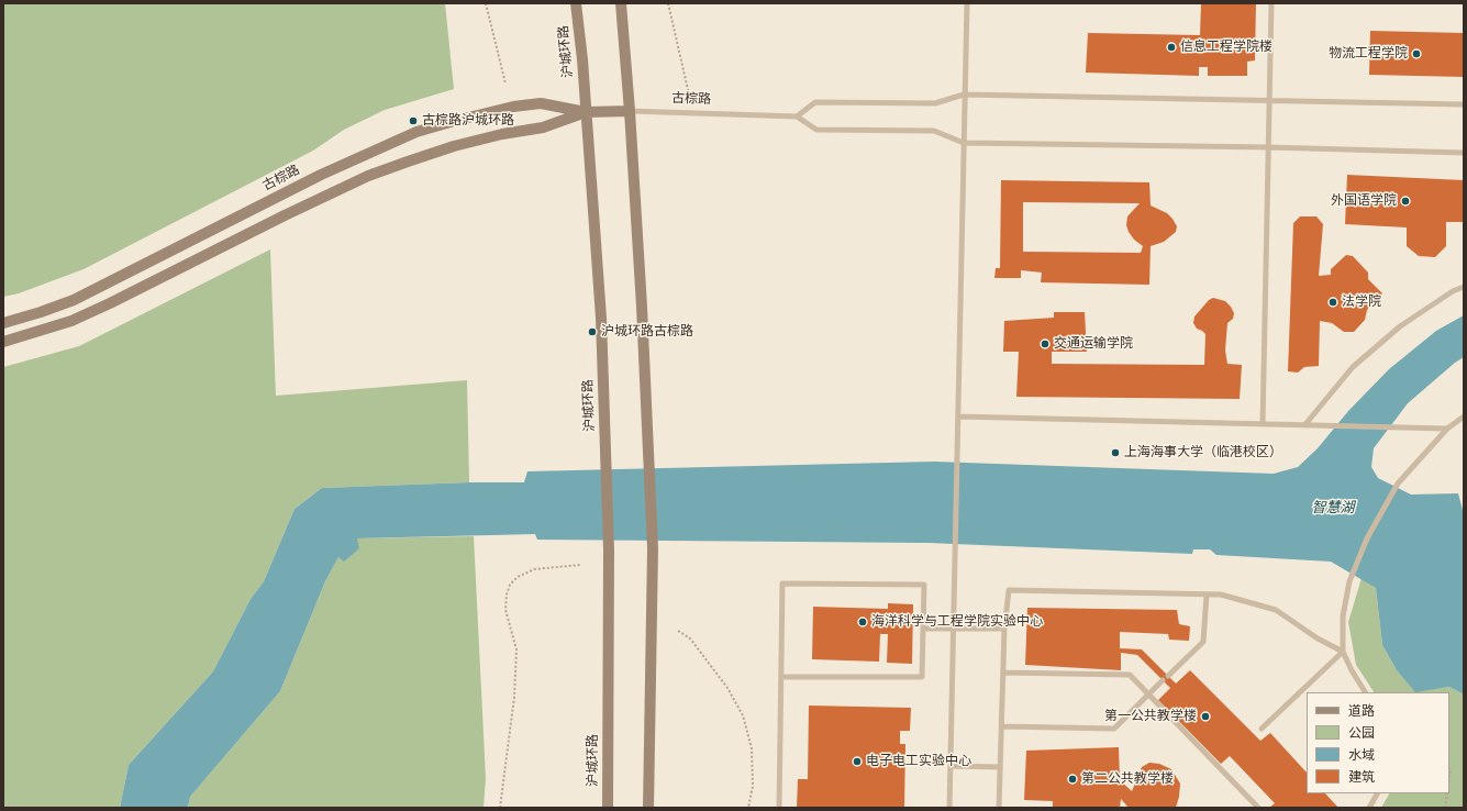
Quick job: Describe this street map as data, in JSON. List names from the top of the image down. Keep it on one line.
{"streets":{"main road":["沪城环路","古棕路"]},"crossings":[["沪城环路","古棕路"]],"water":["智慧湖"],"places":["信息工程学院楼","物流工程学院","古棕路沪城环路","外国语学院","法学院","沪城环路古棕路","交通运输学院","上海海事大学（临港校区）","海洋科学与工程学院实验中心","第一公共教学楼","电子电工实验中心","第二公共教学楼"],"legend":["道路","公园","水域","建筑"]}
